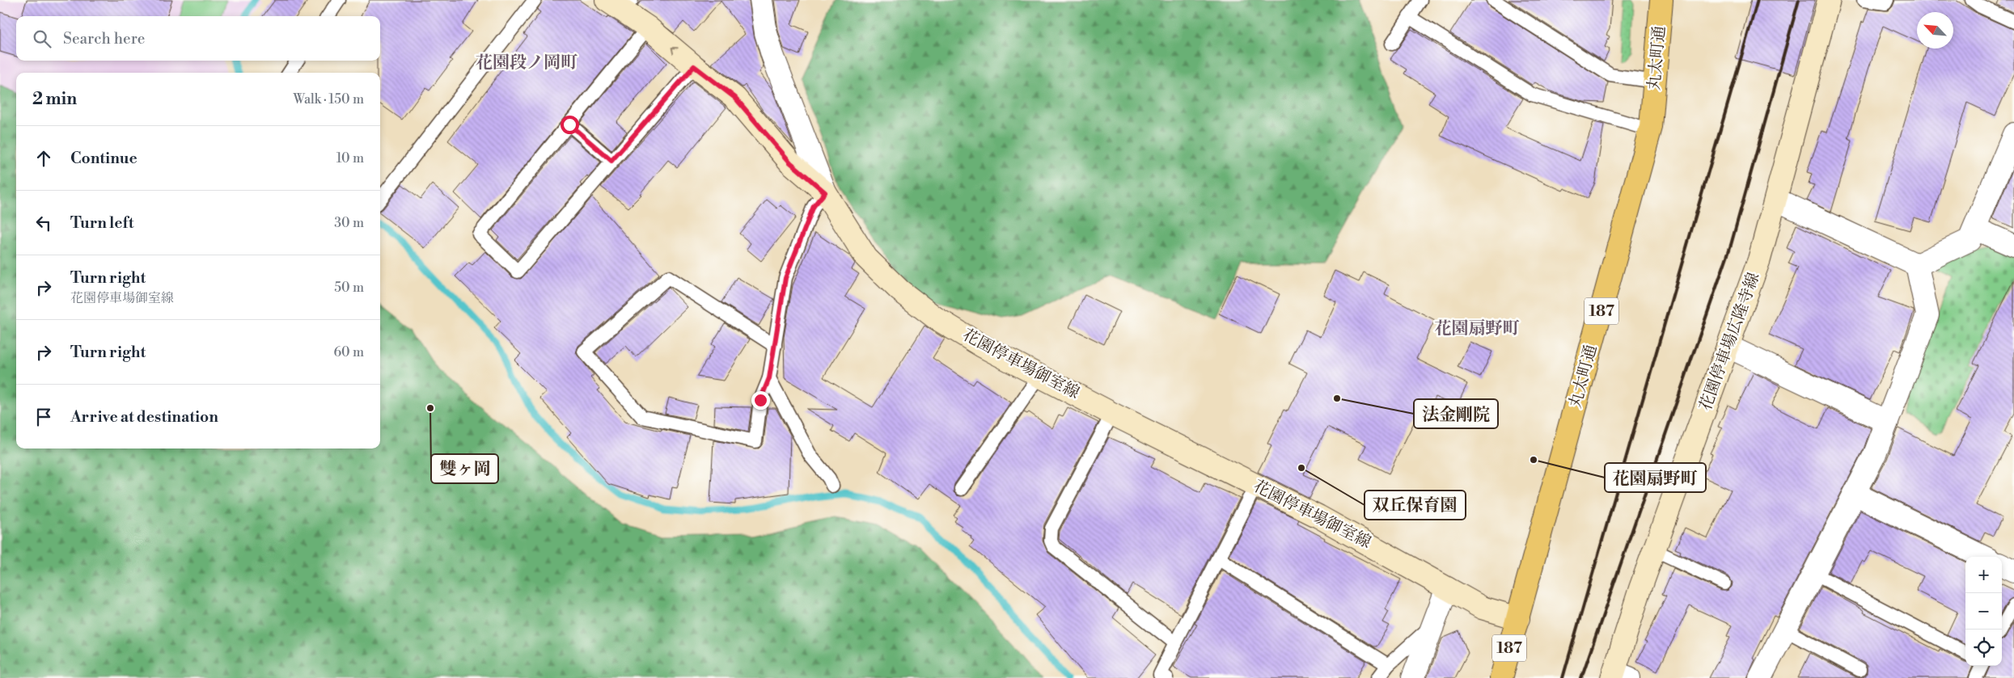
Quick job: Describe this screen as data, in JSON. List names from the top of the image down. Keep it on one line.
{"streets":{"main road":["丸太町通","187","花園停車場広隆寺線","花園停車場御室線"]},"crossings":[["丸太町通","花園停車場御室線"]],"districts":["花園段ノ岡町","花園扇野町"],"places":["法金剛院","雙ヶ岡","花園扇野町","双丘保育園"],"north":"top left","page":{"search":"Search here","heading":["2 min","Walk · 150 m"],"list":[["Continue","10 m"],["Turn left","30 m"],["Turn right","花園停車場御室線","50 m"],["Turn right","60 m"],"Arrive at destination"],"map_buttons":["+","−"]}}
